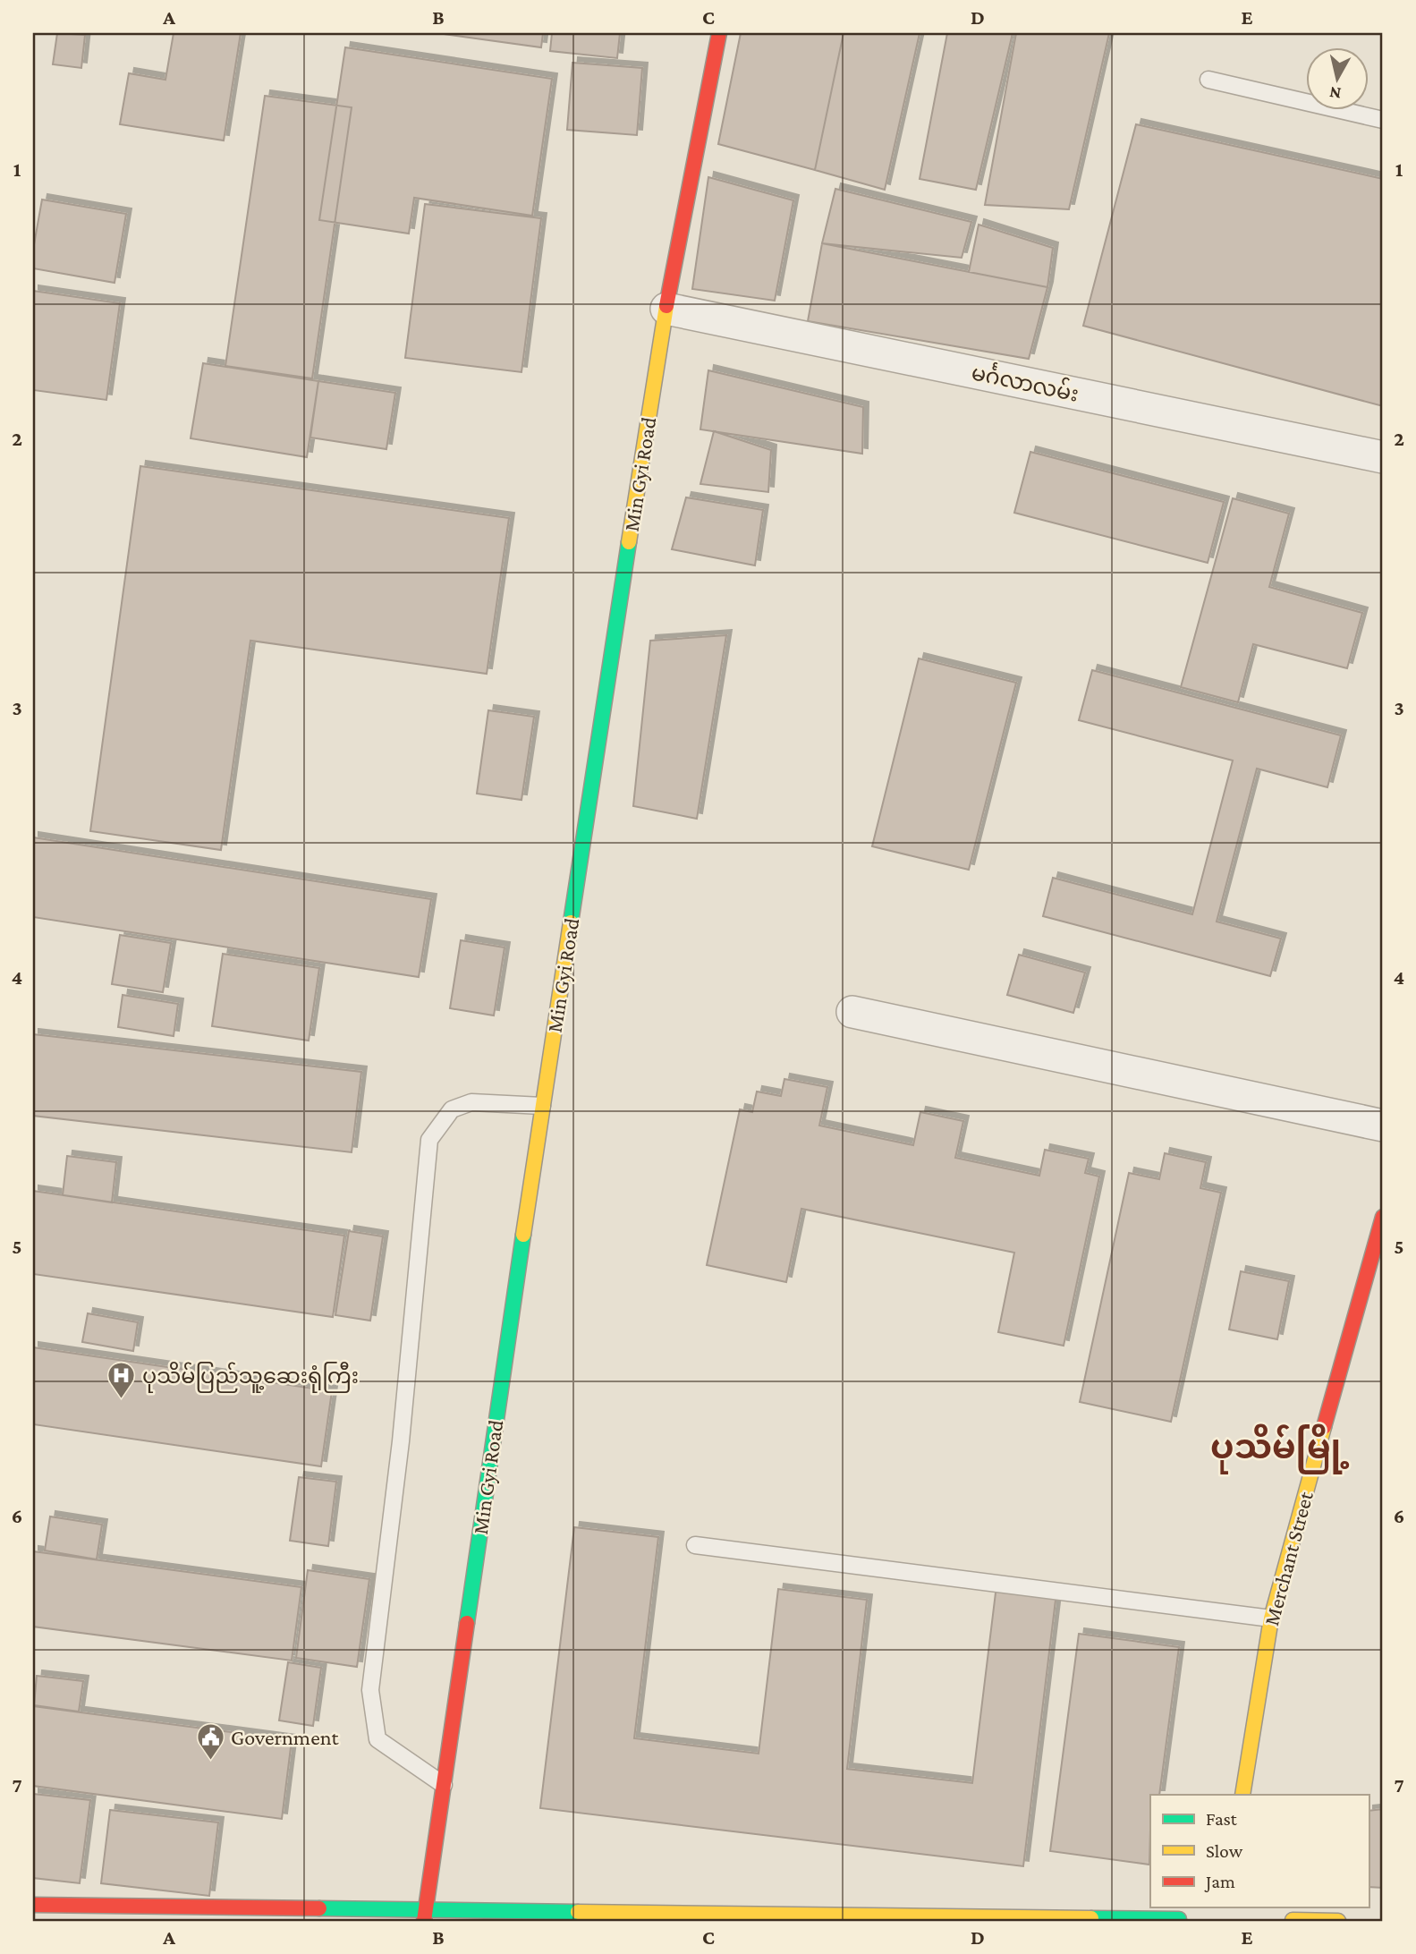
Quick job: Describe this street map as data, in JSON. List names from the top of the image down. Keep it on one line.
{"streets":{"main road":["Min Gyi Road","Merchant Street"],"street":["မင်္ဂလာလမ်း"]},"crossings":[["မင်္ဂလာလမ်း","Min Gyi Road"]],"districts":["ပုသိမ်မြို့"],"places":{"hospital":["ပုသိမ်ပြည်သူ့ဆေးရုံကြီး"],"public building":["Government"]},"legend":["Fast","Slow","Jam"],"north":"bottom","grid":{"columns":["A","B","C","D","E"],"rows":["1","2","3","4","5","6","7"]}}
